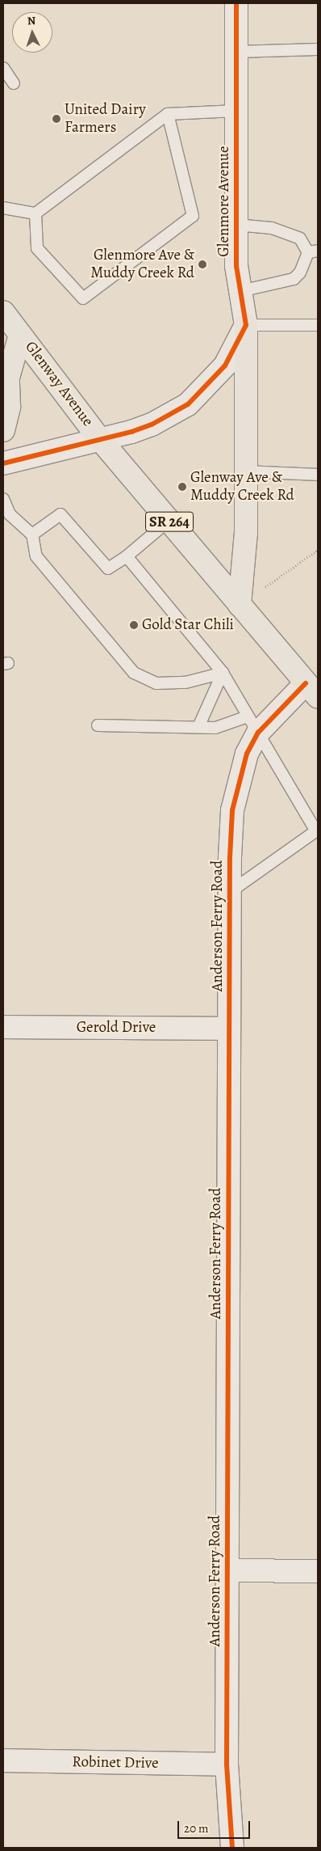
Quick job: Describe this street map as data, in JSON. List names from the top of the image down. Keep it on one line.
{"streets":{"main road":["Glenway Avenue","SR 264"],"street":["Glenmore Avenue","Anderson Ferry Road","Gerold Drive","Robinet Drive"]},"crossings":[["Glenway Avenue","Anderson Ferry Road"],["Anderson Ferry Road","Gerold Drive"],["Anderson Ferry Road","Robinet Drive"]],"places":["United Dairy Farmers","Glenmore Ave & Muddy Creek Rd","Glenway Ave & Muddy Creek Rd","Gold Star Chili"],"scale_bar":"20 m","north":"top"}
